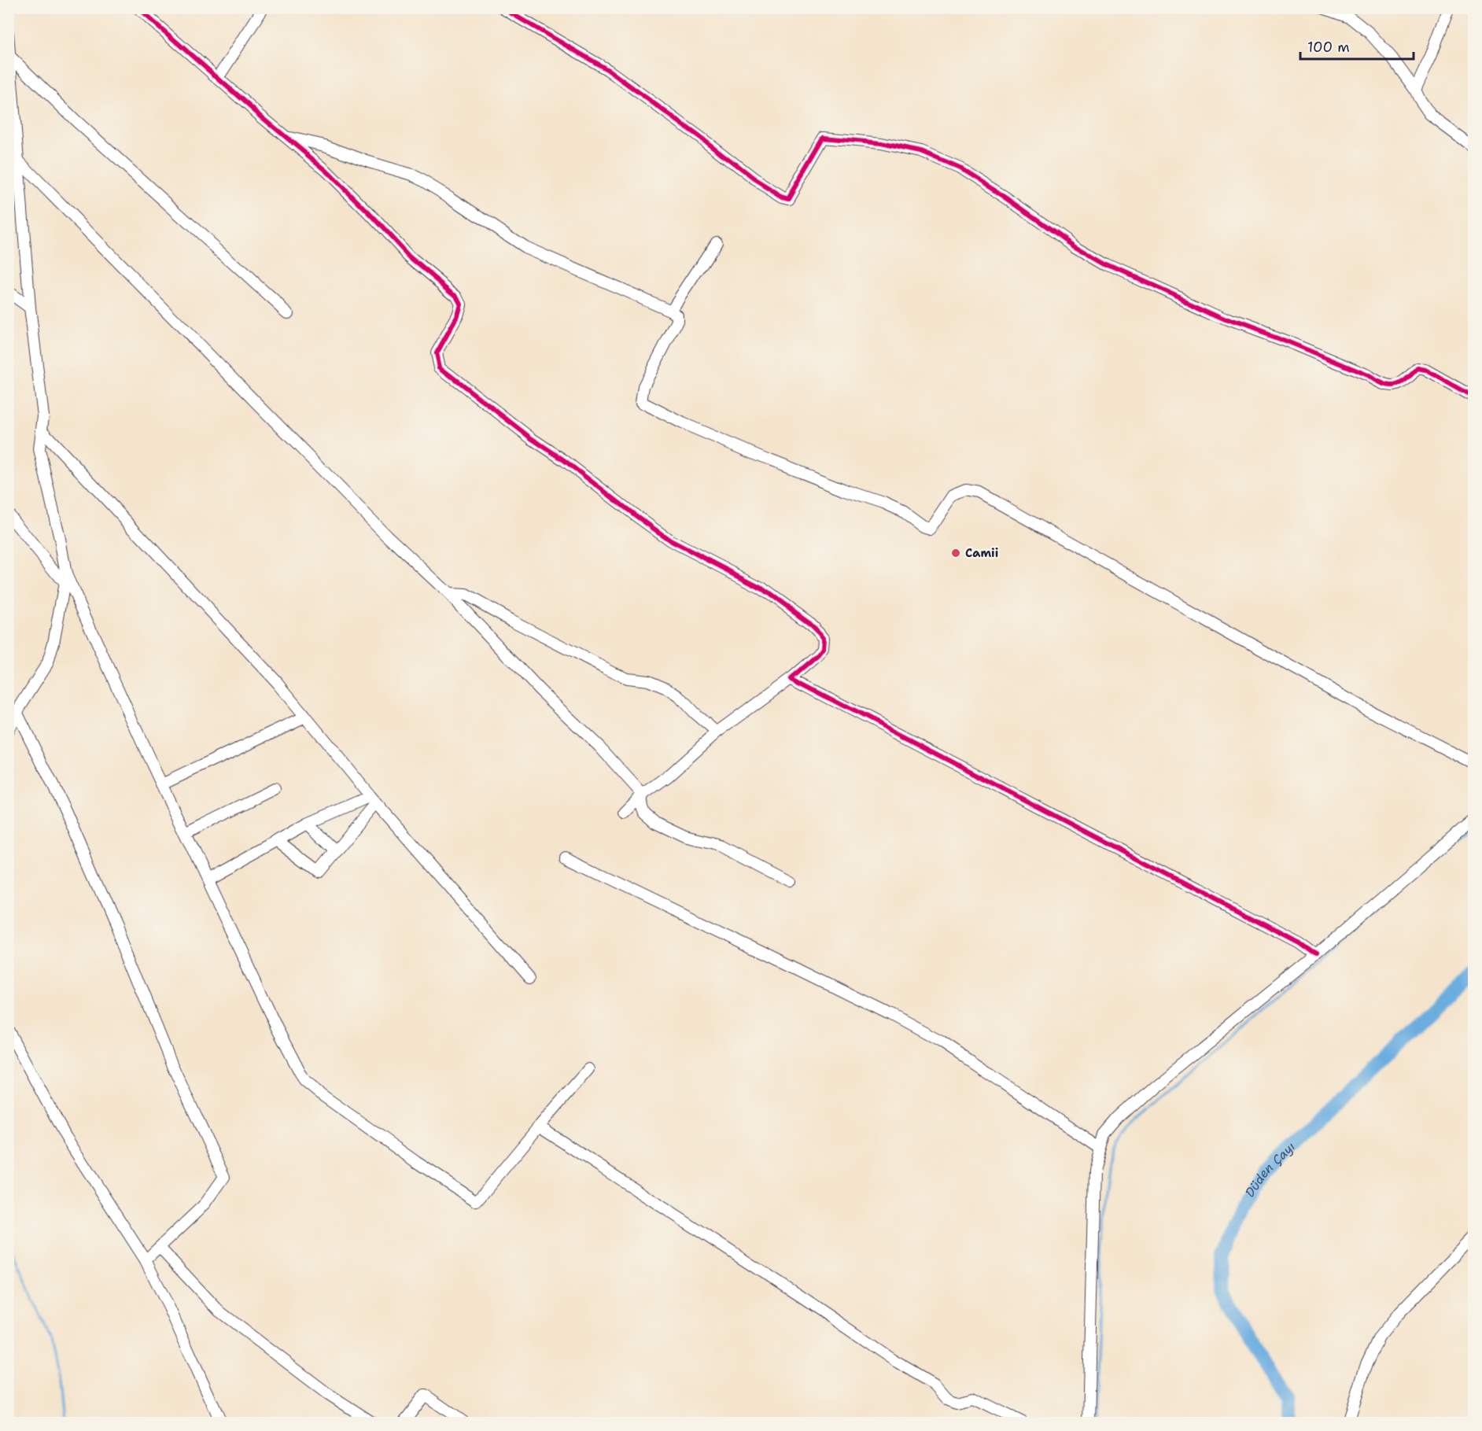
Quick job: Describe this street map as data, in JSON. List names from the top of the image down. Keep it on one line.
{"water":["Düden Çayı"],"places":["Camii"],"scale_bar":"100 m"}
